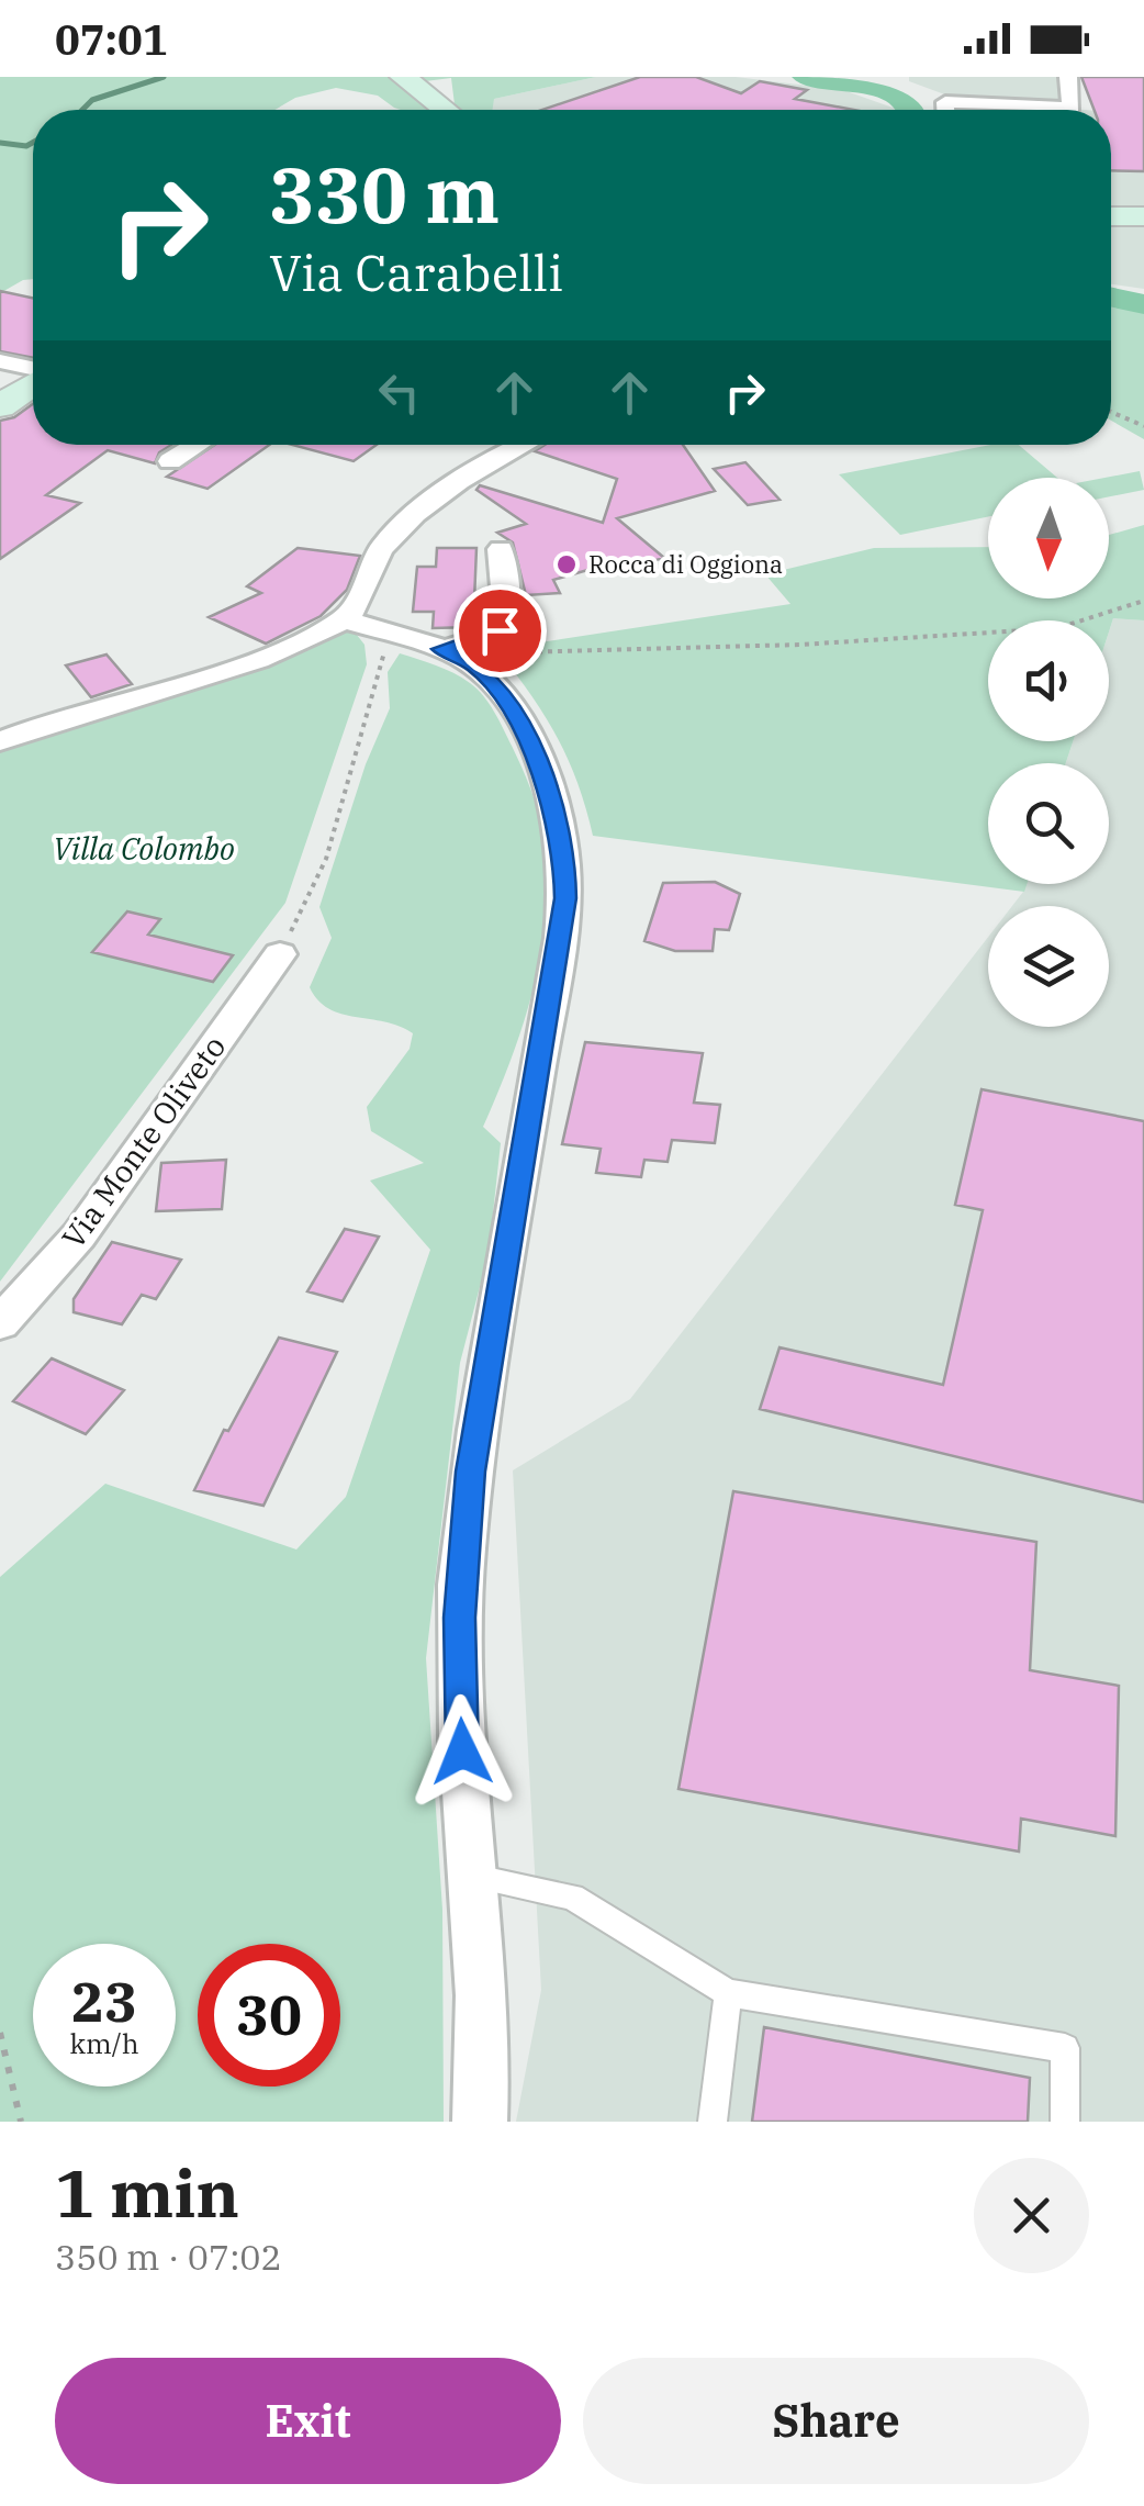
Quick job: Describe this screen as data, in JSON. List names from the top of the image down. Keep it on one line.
{"streets":{"street":["Via Monte Oliveto"]},"parks":["Villa Colombo"],"places":["Rocca di Oggiona"],"north":"bottom","page":{"status":"07:01","turn":["330 m","Via Carabelli"],"speed":"23 km/h","limit":"30","heading":["1 min","350 m · 07:02"],"buttons":["Exit","Share"]}}
